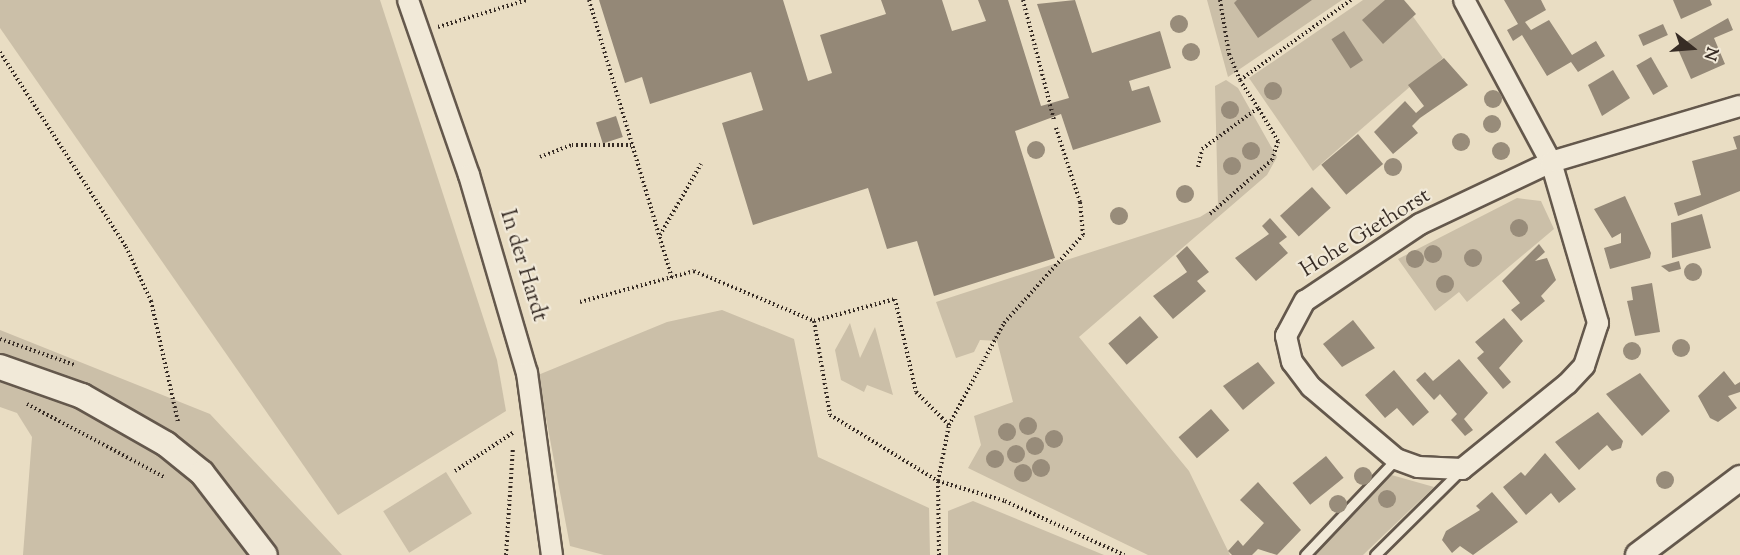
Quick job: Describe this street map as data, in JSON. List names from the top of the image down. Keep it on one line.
{"streets":{"street":["Hohe Giethorst","In der Hardt"]},"north":"right"}
